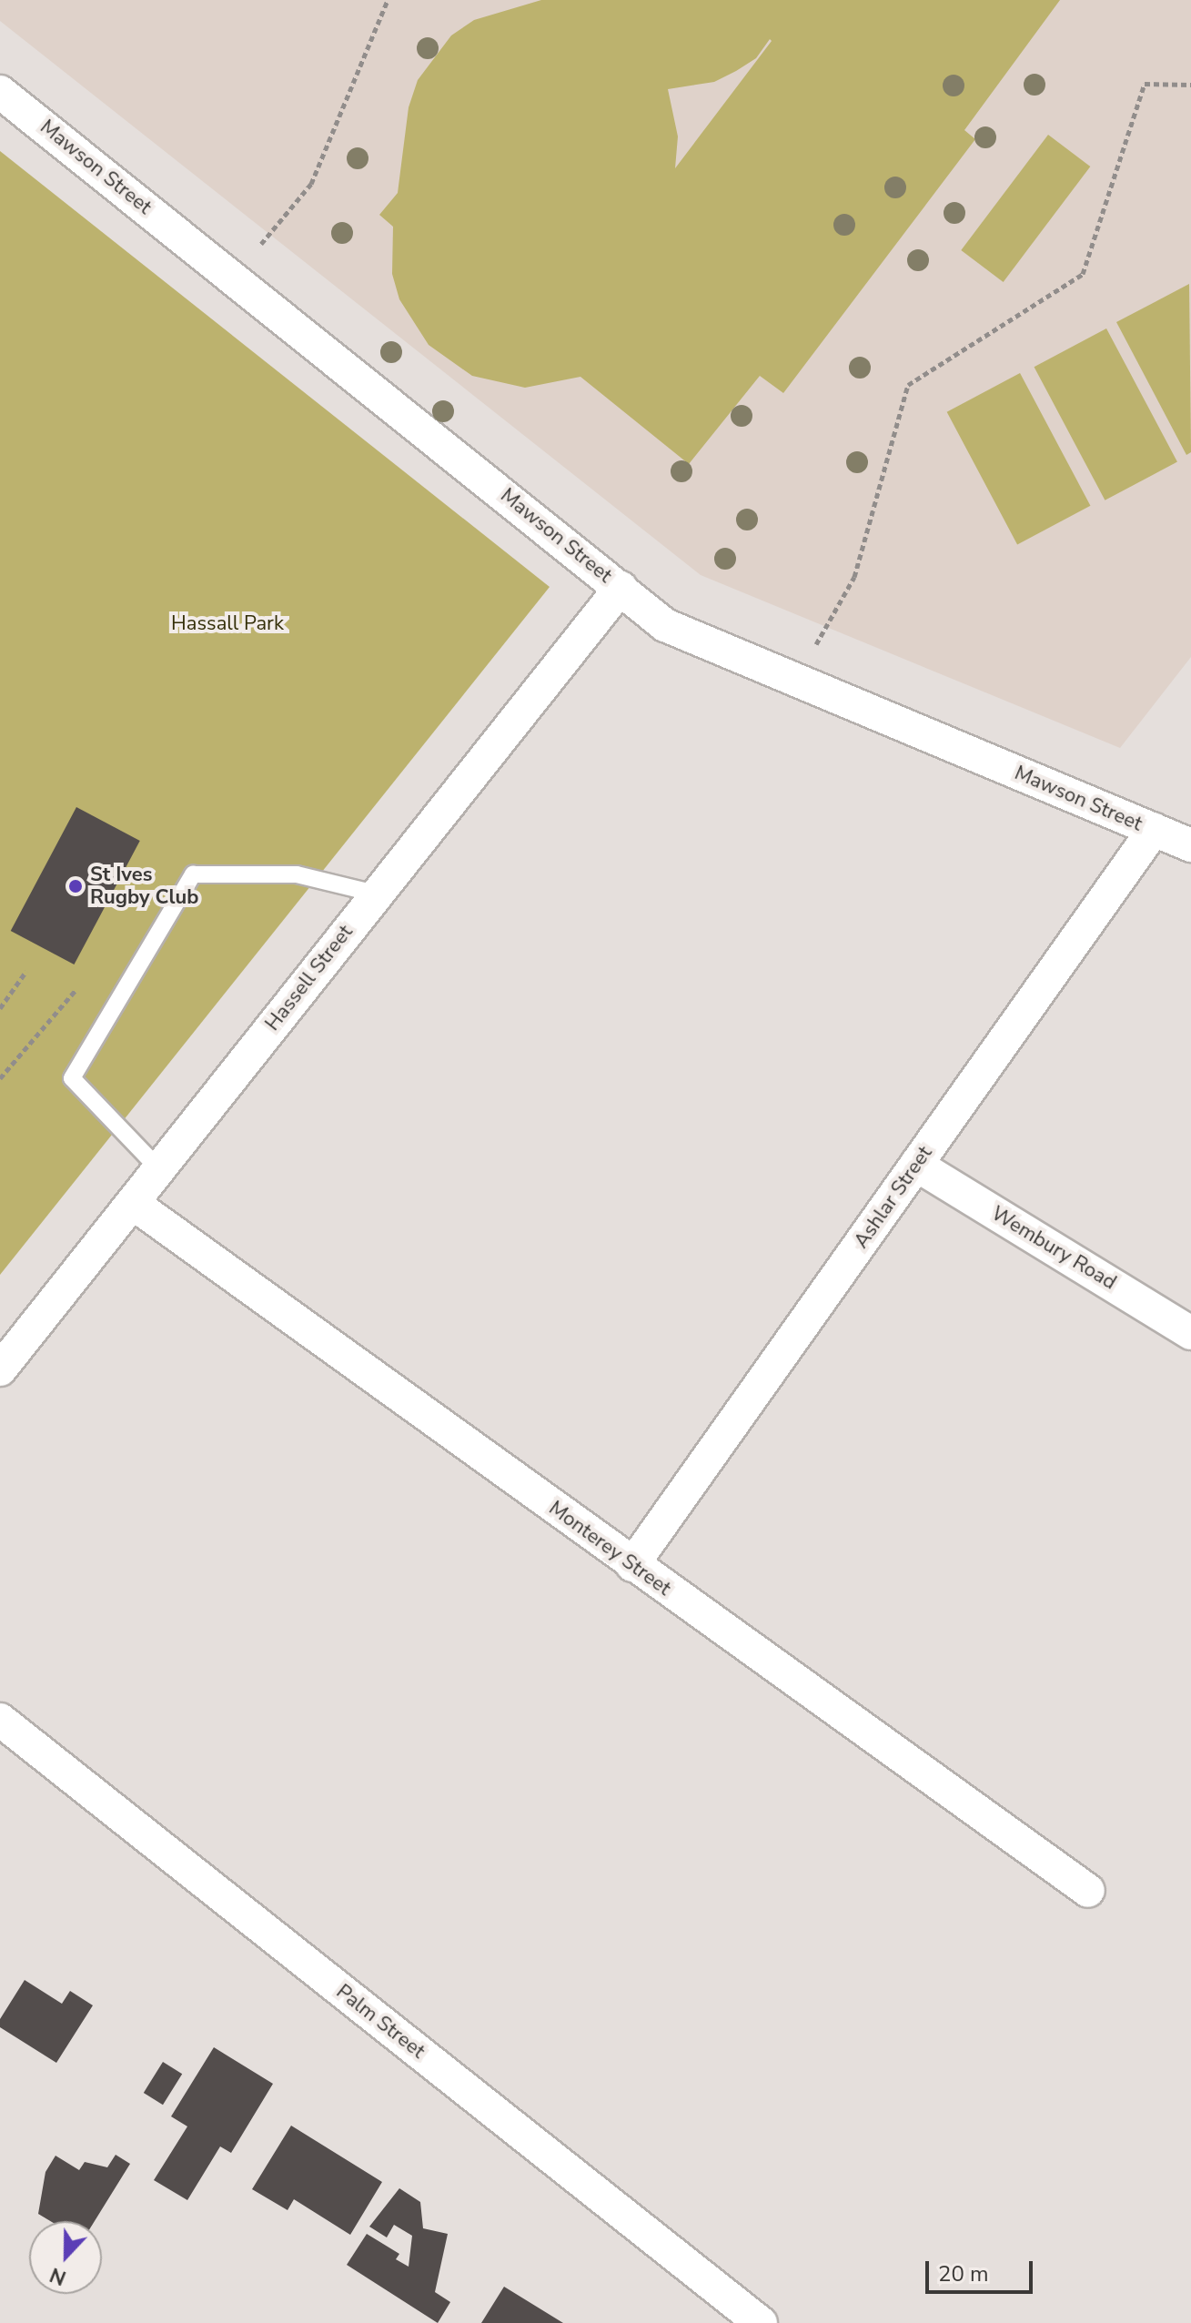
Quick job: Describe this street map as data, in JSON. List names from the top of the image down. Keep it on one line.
{"streets":{"street":["Mawson Street","Hassell Street","Ashlar Street","Wembury Road","Monterey Street","Palm Street"]},"crossings":[["Mawson Street","Hassell Street"],["Mawson Street","Ashlar Street"],["Hassell Street","Monterey Street"],["Ashlar Street","Wembury Road"],["Ashlar Street","Monterey Street"]],"parks":["Hassall Park"],"places":["St Ives Rugby Club"],"scale_bar":"20 m","north":"bottom"}
